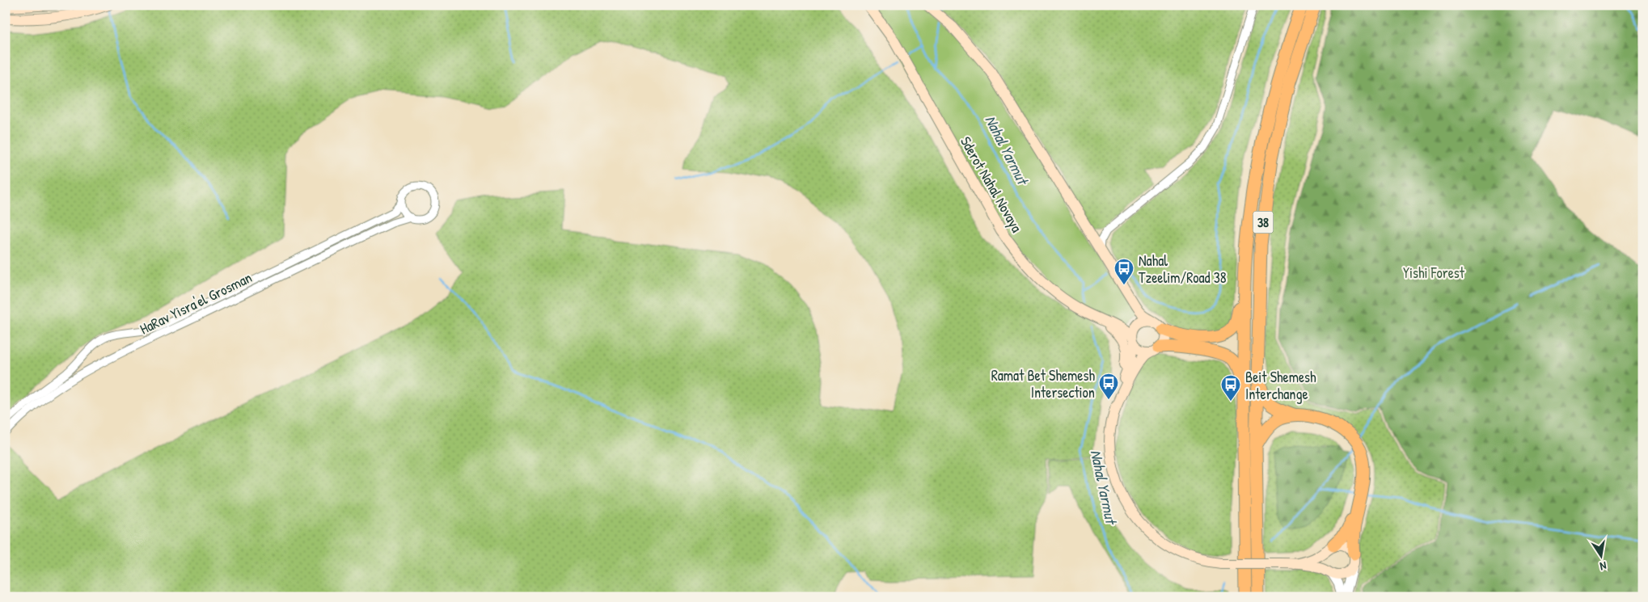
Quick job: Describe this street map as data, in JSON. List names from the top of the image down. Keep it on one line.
{"streets":{"highway":["38"],"main road":["Sderot Nahal Novaya"],"street":["HaRav Yisra'el Grosman"]},"water":["Nahal Yarmut"],"parks":["Yishi Forest"],"places":{"bus stop":["Nahal Tzeelim/Road 38","Ramat Bet Shemesh Intersection","Beit Shemesh Interchange"]},"north":"bottom"}
